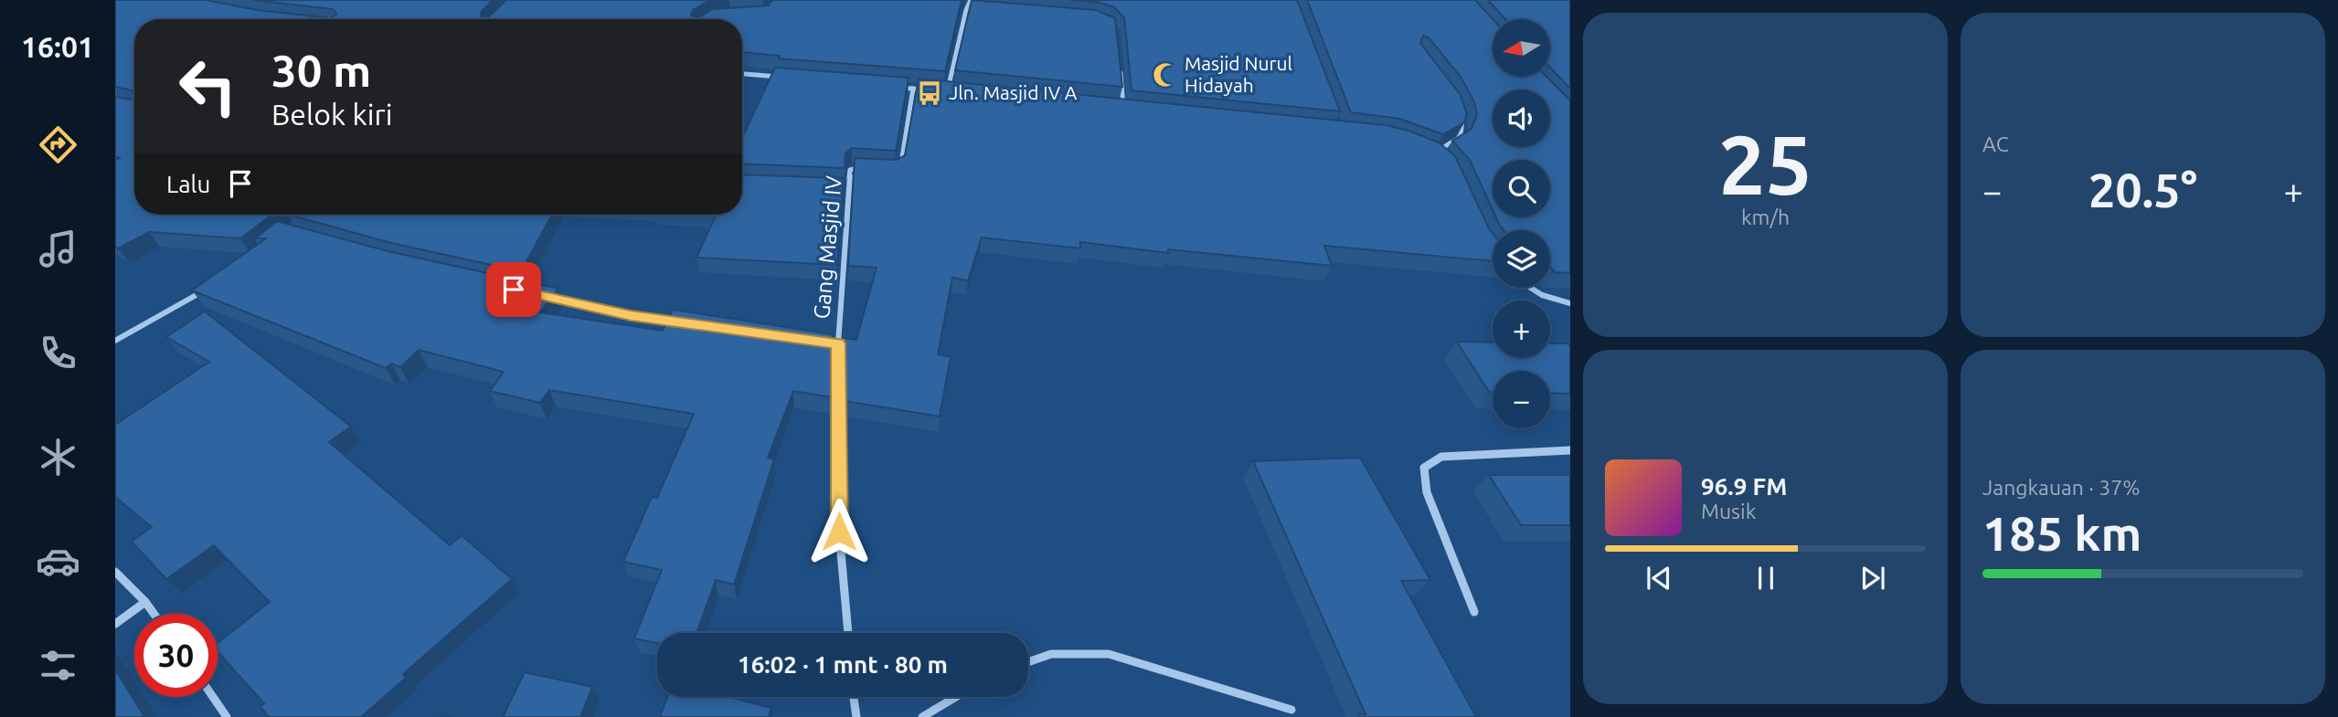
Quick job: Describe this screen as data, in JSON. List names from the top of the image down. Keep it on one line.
{"streets":{"street":["Gang Masjid IV"]},"places":{"mosque":["Masjid Nurul Hidayah"],"bus stop":["Jln. Masjid IV A"]},"north":"left","page":{"tabs":"16:01","tile":[["25","km/h"],"AC",["Jangkauan · 37%","185 km"]],"map_buttons":["+","−"],"turn":["30 m","Belok kiri"],"then":"Lalu","heat":["−","20.5°","+"],"song":["96.9 FM","Musik"],"limit":"30","trip":"16:02 · 1 mnt · 80 m"}}
